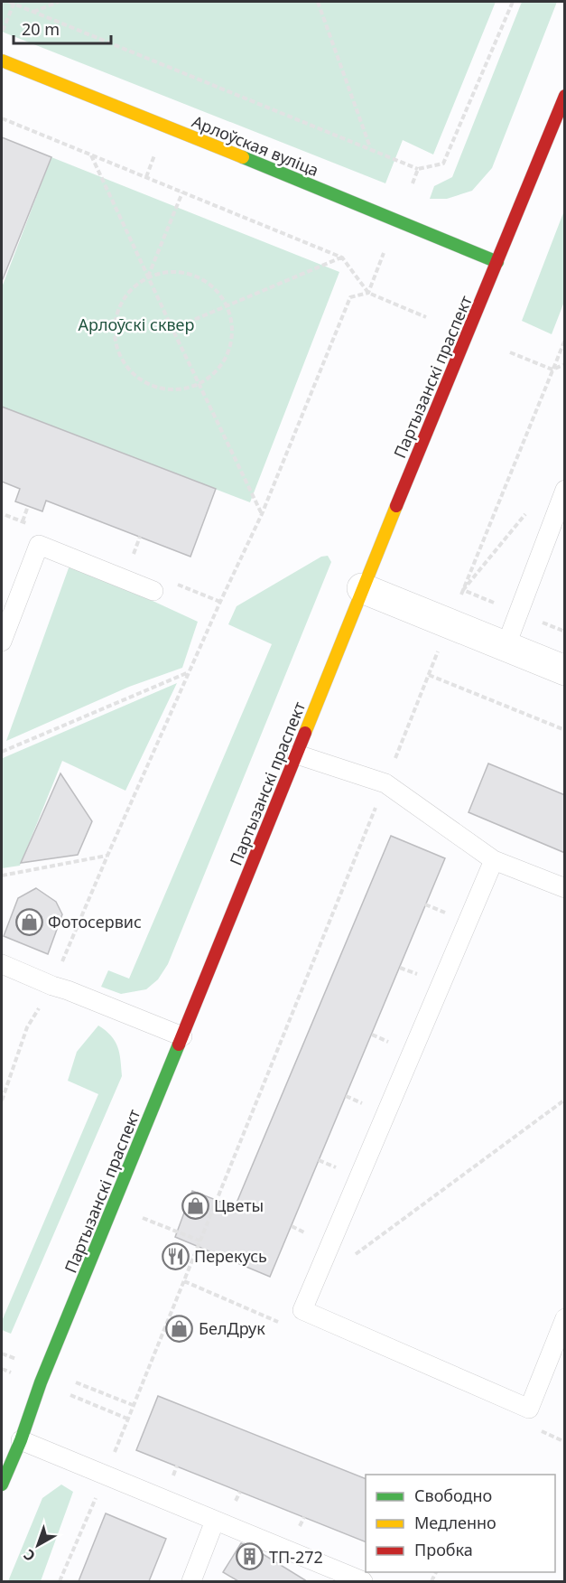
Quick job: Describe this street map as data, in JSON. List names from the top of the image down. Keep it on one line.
{"streets":{"main road":["Арлоўская вуліца","Партызанскі праспект"]},"crossings":[["Арлоўская вуліца","Партызанскі праспект"]],"parks":["Арлоўскі сквер"],"places":{"shop":["Фотосервис","Цветы","БелДрук"],"restaurant":["Перекусь"],"building":["ТП-272"]},"legend":["Свободно","Медленно","Пробка"],"scale_bar":"20 m","north":"bottom left"}
